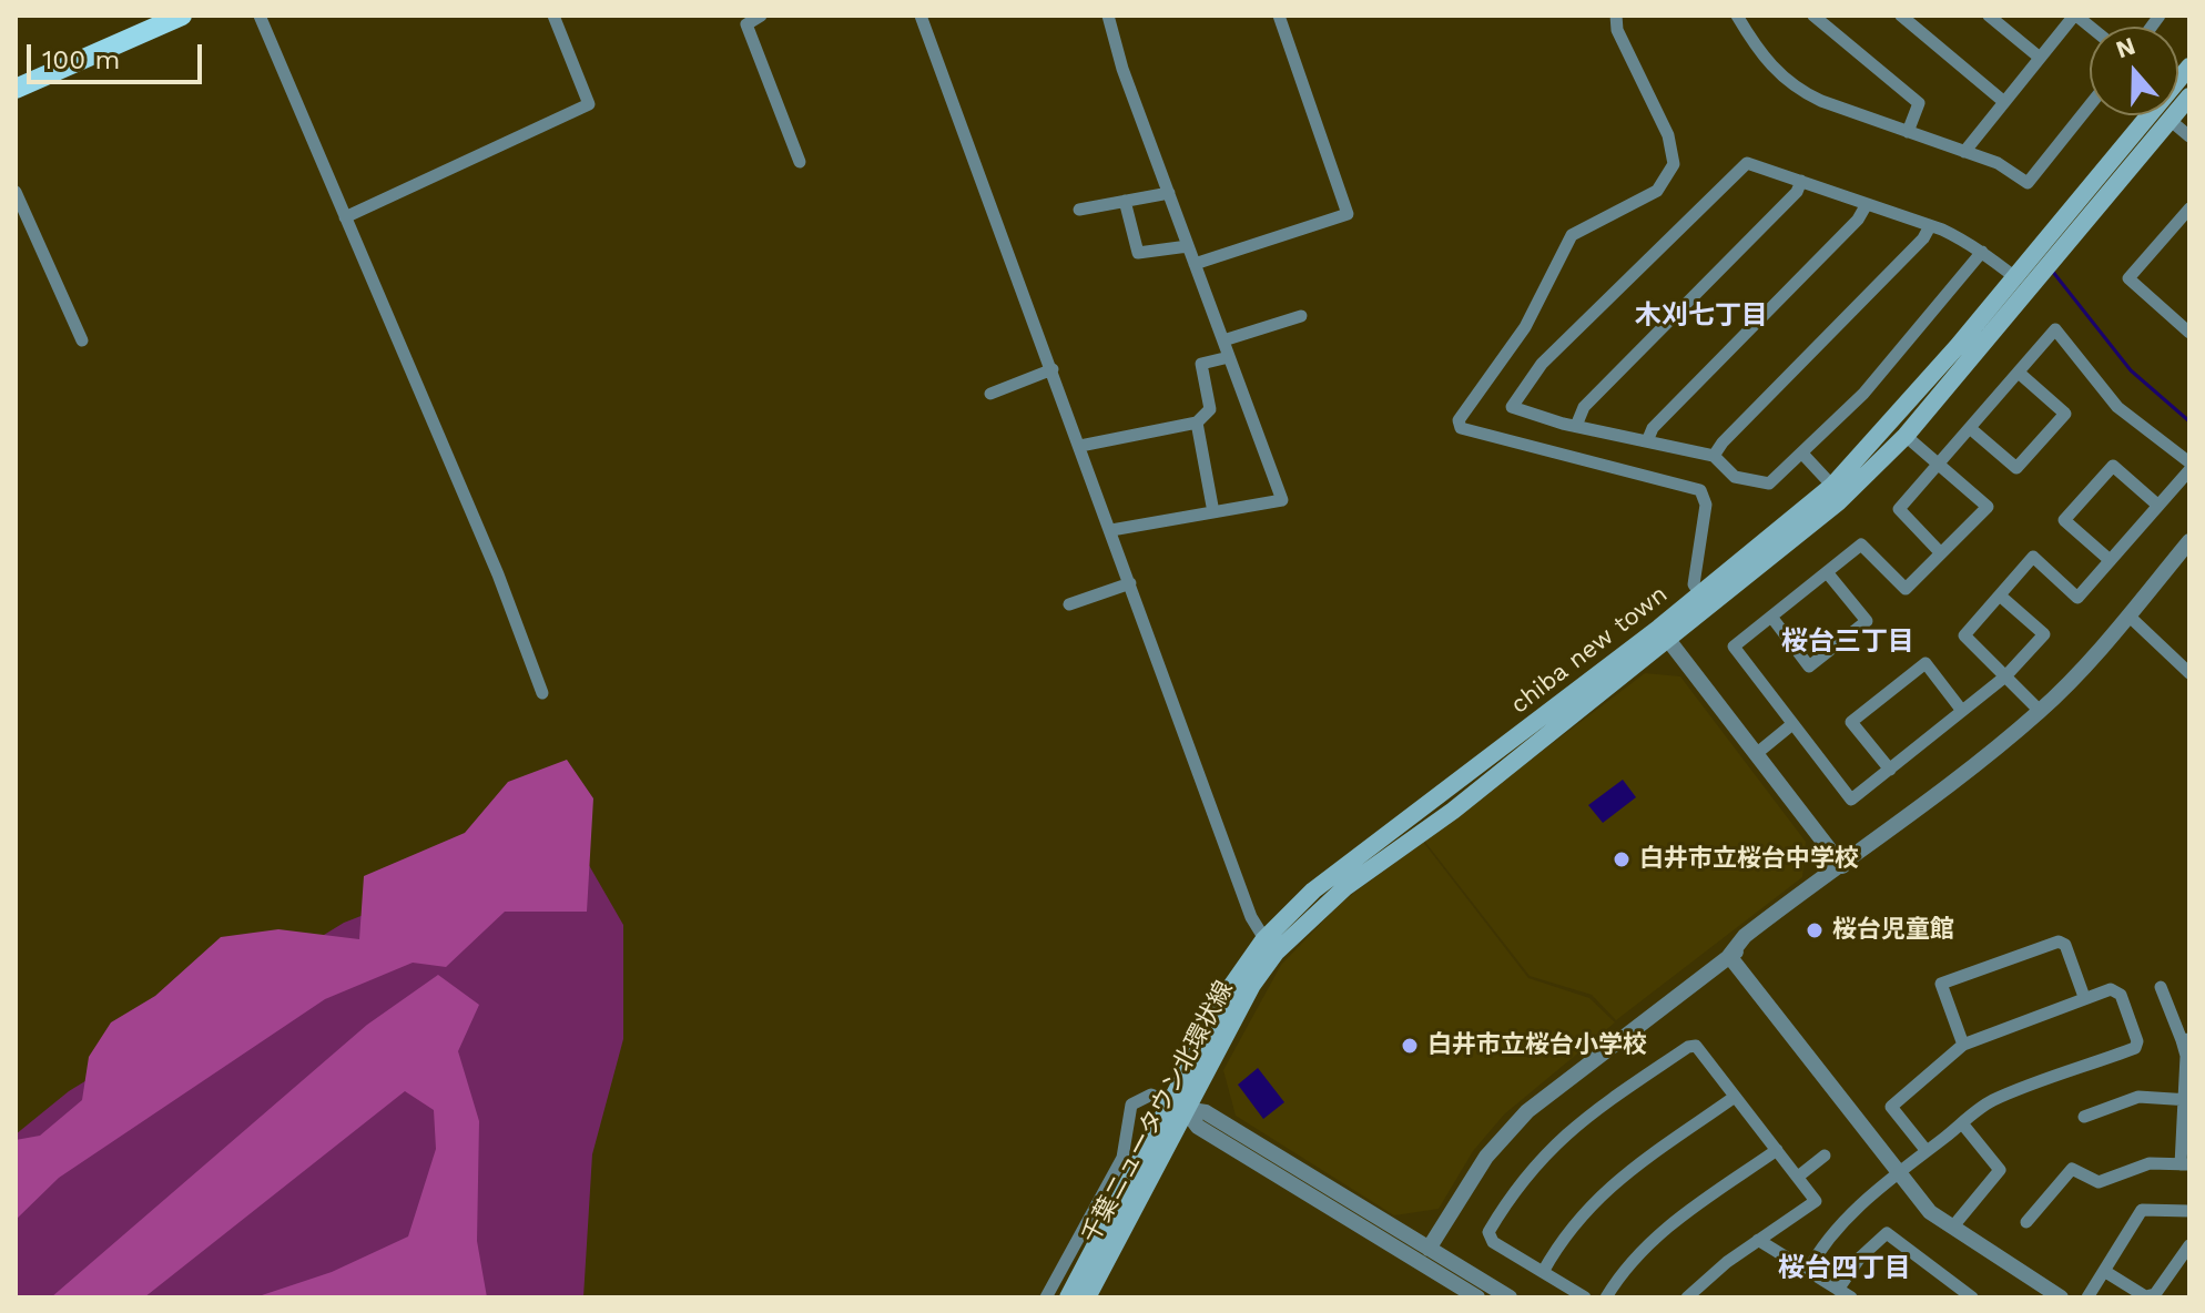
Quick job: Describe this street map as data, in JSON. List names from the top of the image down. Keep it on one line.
{"streets":{"main road":["chiba new town","千葉ニュータウン北環状線"]},"crossings":[["chiba new town","千葉ニュータウン北環状線"]],"districts":["木刈七丁目","桜台三丁目","桜台四丁目"],"places":["白井市立桜台中学校","桜台児童館","白井市立桜台小学校"],"scale_bar":"100 m","north":"top"}
